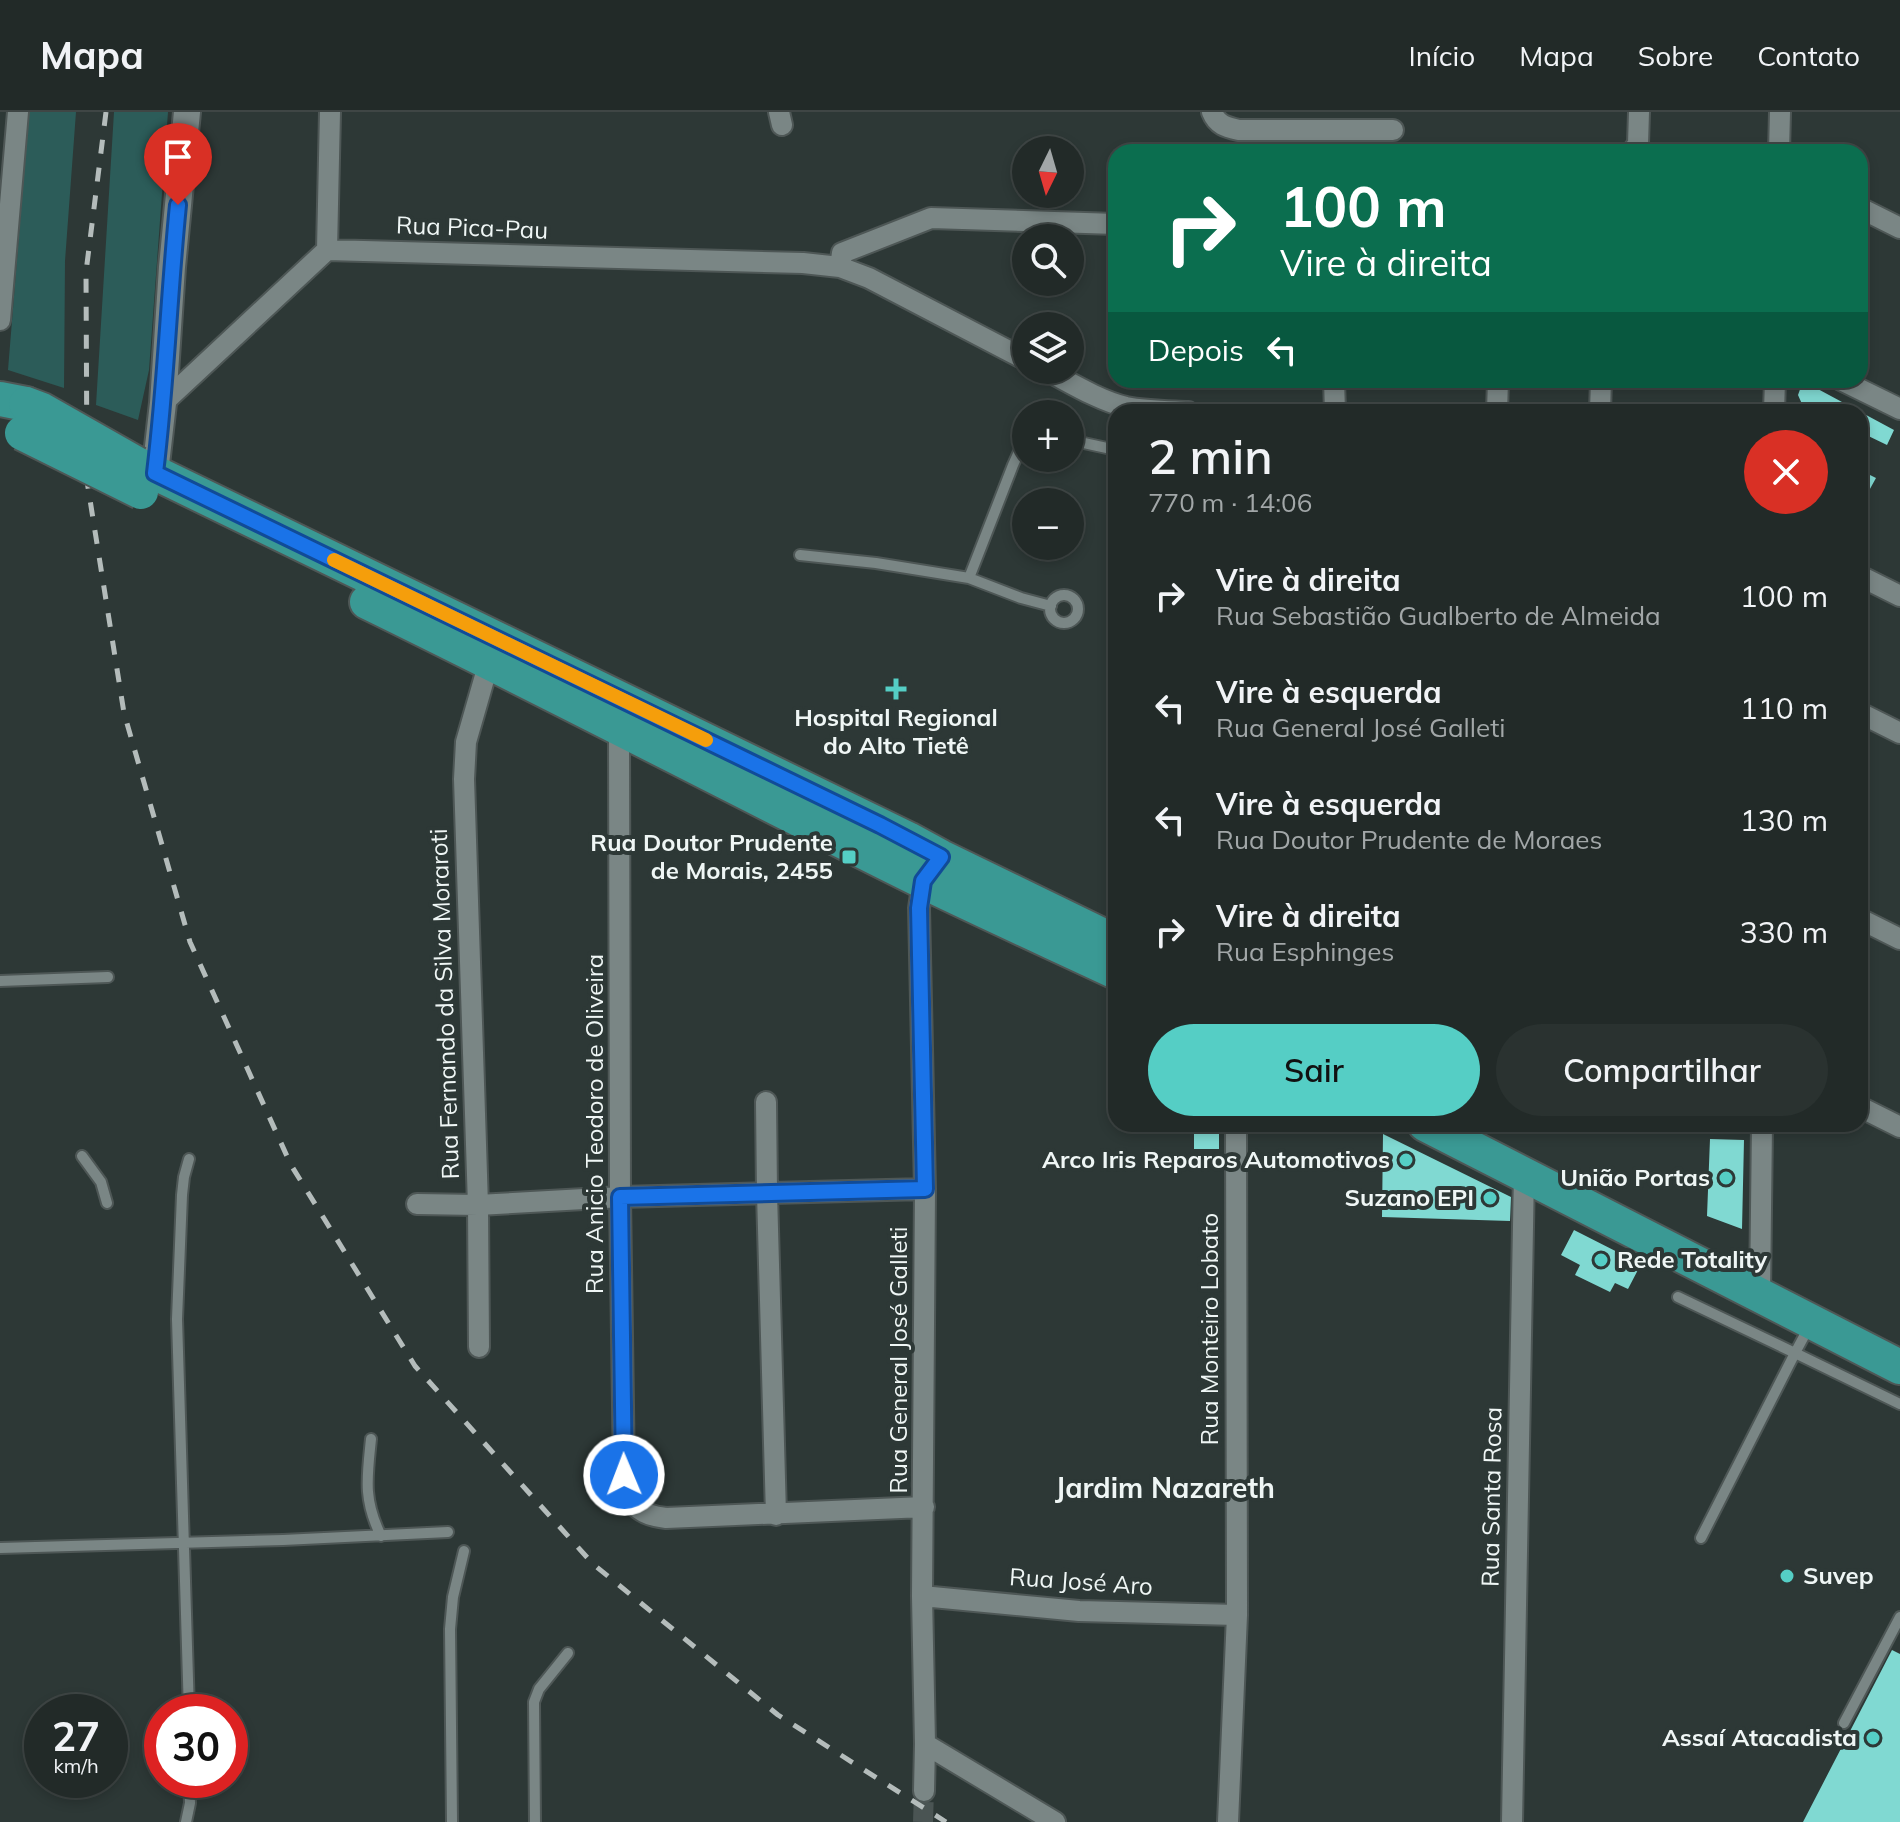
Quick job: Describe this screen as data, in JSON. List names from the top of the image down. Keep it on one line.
{"streets":{"street":["Rua Pica-Pau","Rua Fernando da Silva Moraroti","Rua Anicio Teodoro de Oliveira","Rua Monteiro Lobato","Rua General José Galleti","Rua Santa Rosa","Rua José Aro"]},"crossings":[["Rua Monteiro Lobato","Rua José Aro"],["Rua General José Galleti","Rua José Aro"]],"districts":["Jardim Nazareth"],"places":{"health":["Hospital Regional do Alto Tietê"],"transit":["Rua Doutor Prudente de Morais, 2455"],"other":["Arco Iris Reparos Automotivos","União Portas","Suzano EPI","Rede Totality","Suvep","Assaí Atacadista"]},"north":"bottom","page":{"header":"Mapa","nav":["Início","Mapa","Sobre","Contato"],"map_buttons":["+","−"],"turn":["100 m","Vire à direita"],"then":"Depois","heading":["2 min","770 m · 14:06"],"list":[{"name":"Vire à direita","note":"Rua Sebastião Gualberto de Almeida","value":"100 m"},{"name":"Vire à esquerda","note":"Rua General José Galleti","value":"110 m"},{"name":"Vire à esquerda","note":"Rua Doutor Prudente de Moraes","value":"130 m"},{"name":"Vire à direita","note":"Rua Esphinges","value":"330 m"}],"buttons":["Sair","Compartilhar"],"speed":"27 km/h","limit":"30"}}
